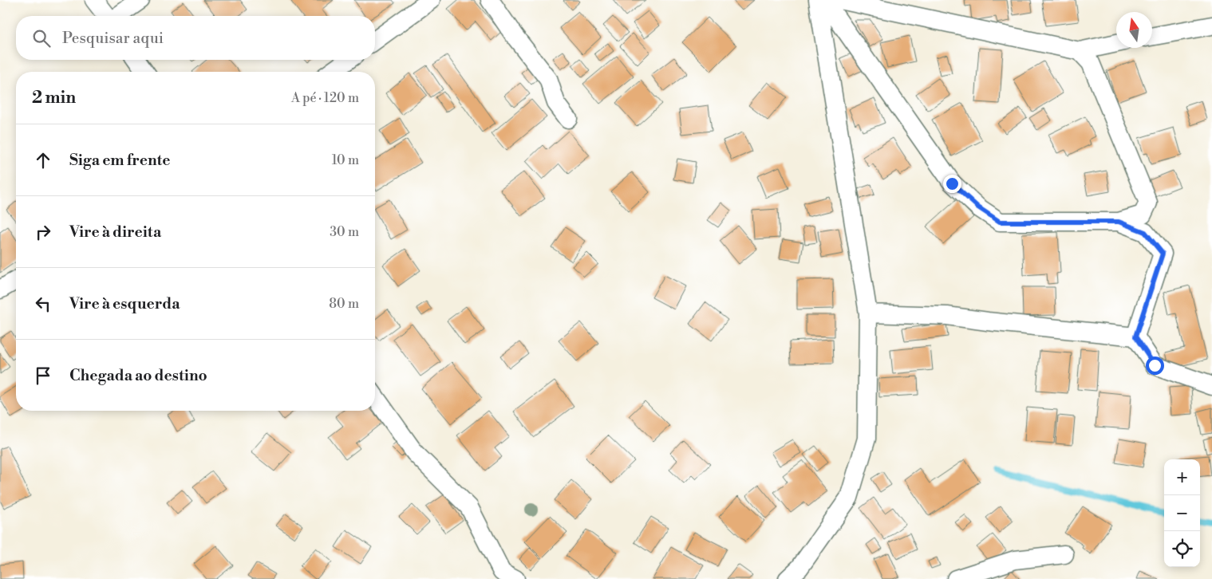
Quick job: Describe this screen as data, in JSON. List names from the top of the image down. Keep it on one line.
{"north":"top","page":{"search":"Pesquisar aqui","heading":["2 min","A pé · 120 m"],"list":[["Siga em frente","10 m"],["Vire à direita","30 m"],["Vire à esquerda","80 m"],"Chegada ao destino"],"map_buttons":["+","−"]}}
